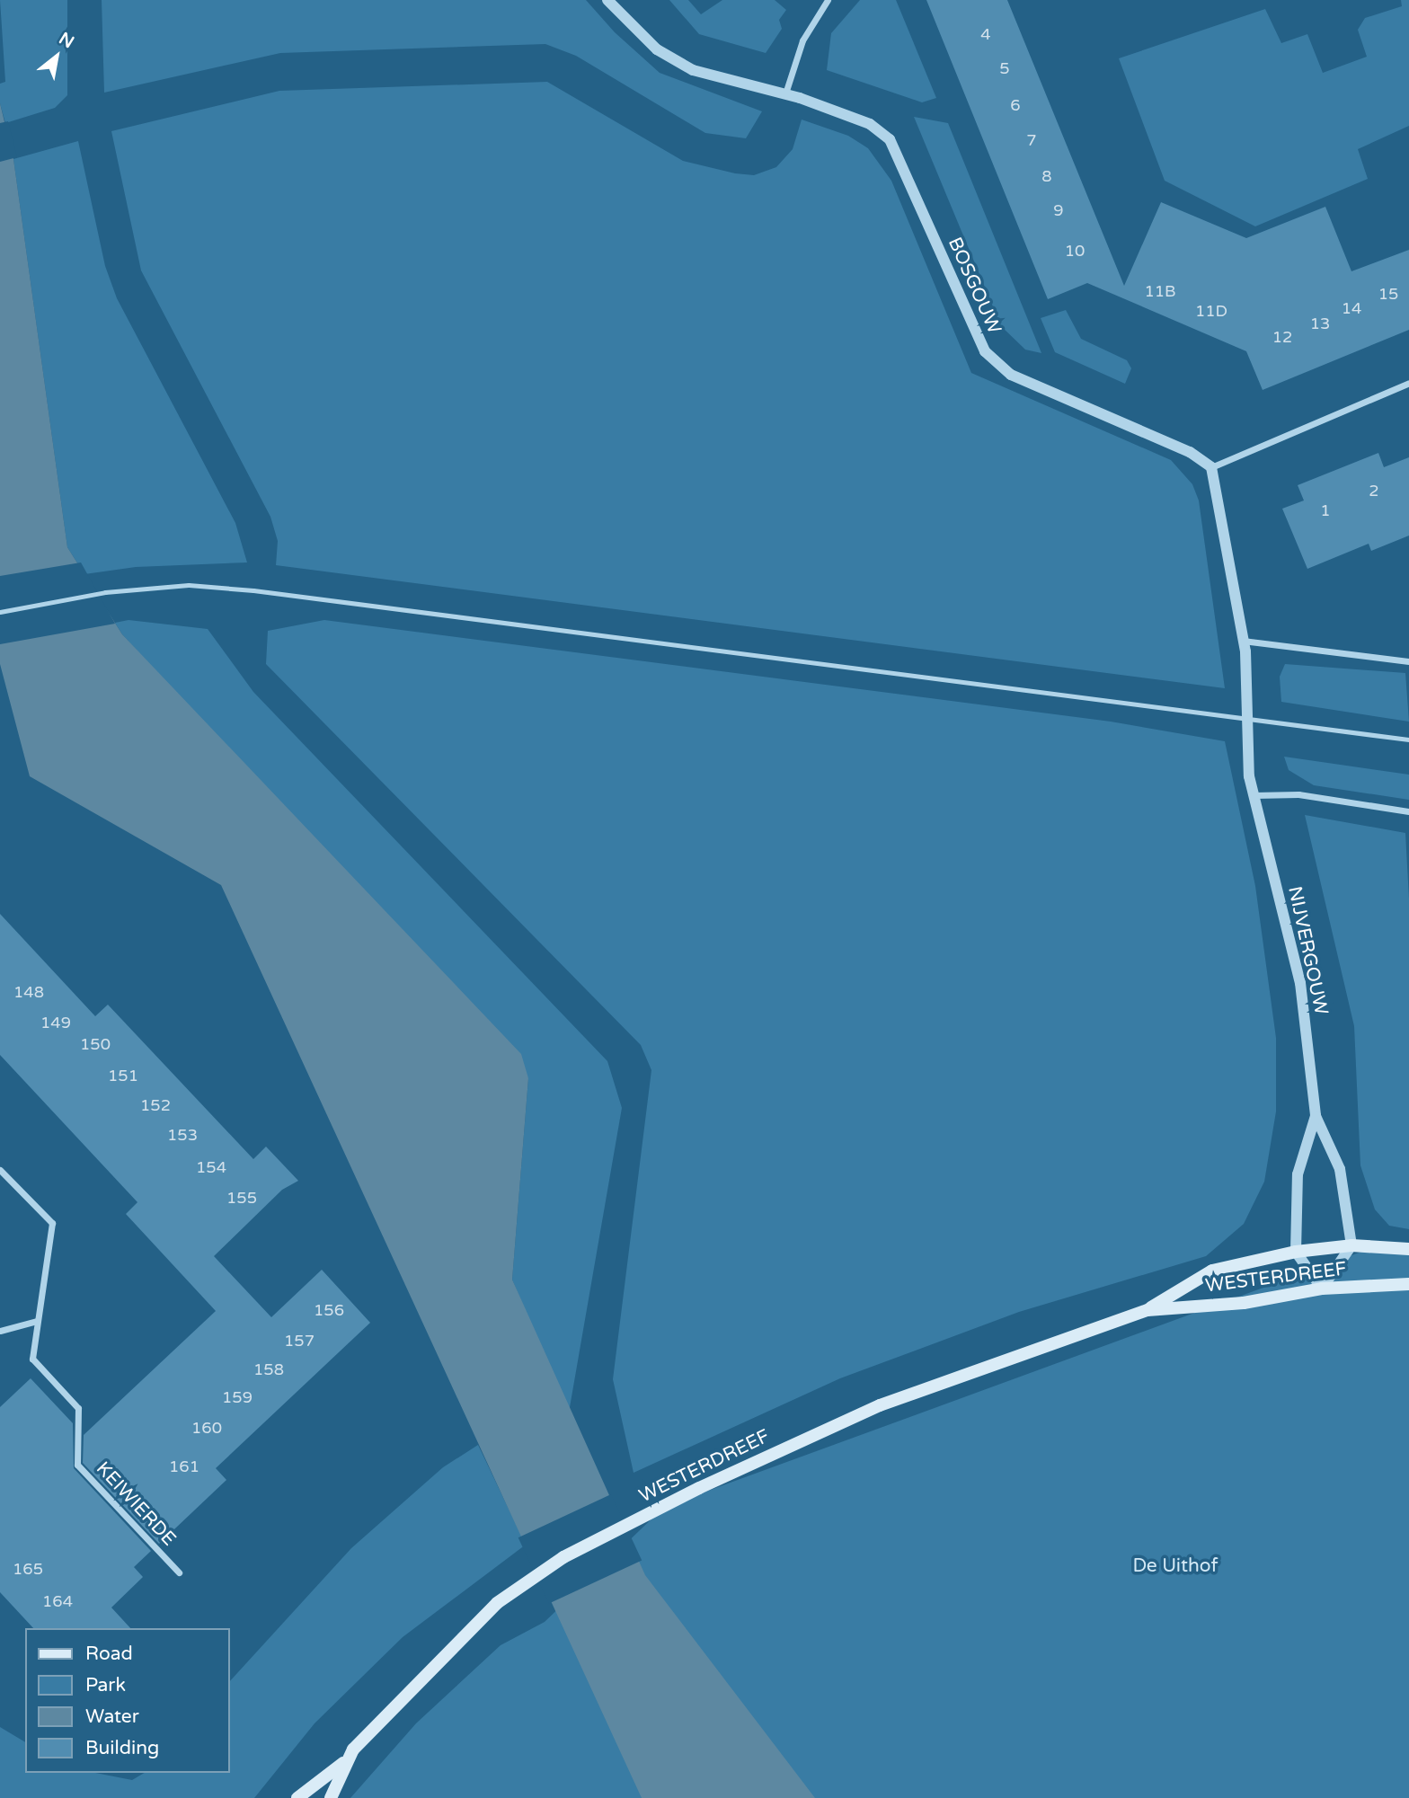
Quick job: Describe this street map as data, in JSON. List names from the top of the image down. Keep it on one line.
{"streets":{"main road":["WESTERDREEF"],"street":["BOSGOUW","NIJVERGOUW","KEIWIERDE"]},"crossings":[["NIJVERGOUW","WESTERDREEF"]],"parks":["De Uithof"],"house_numbers":["4","5","6","7","8","9","10","11B","15","14","11D","13","12","2","1","148","149","150","151","152","153","154","155","156","157","158","159","160","161","165","164"],"legend":["Road","Park","Water","Building"],"north":"top right"}
